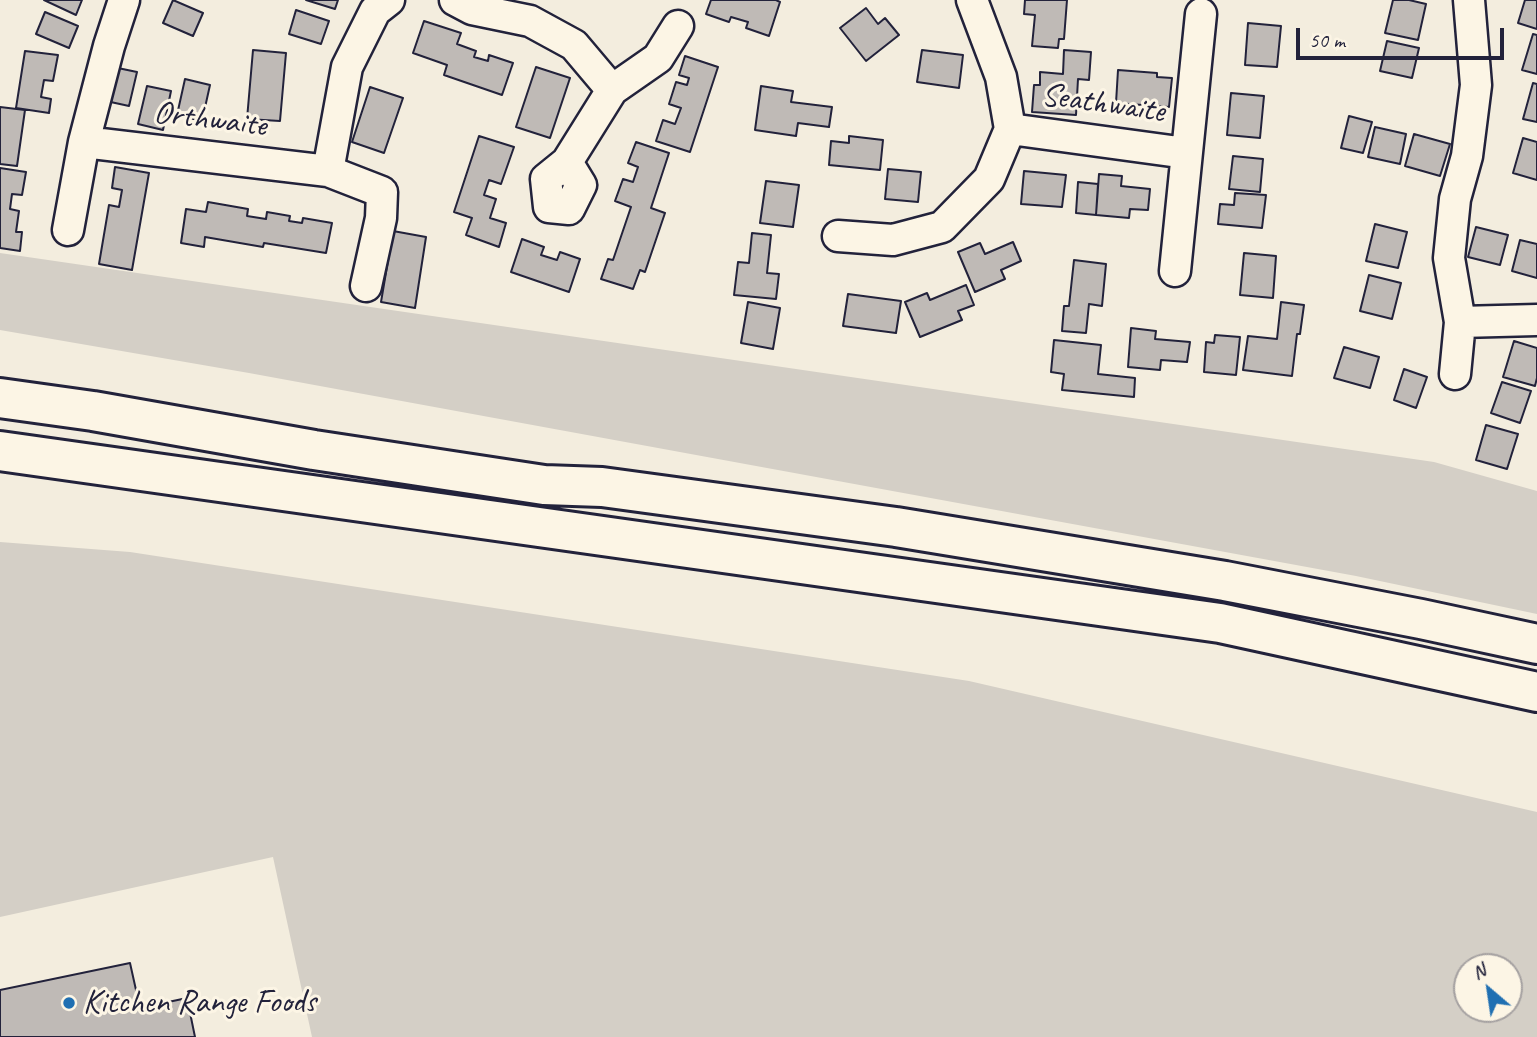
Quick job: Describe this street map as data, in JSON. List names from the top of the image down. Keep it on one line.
{"streets":{"street":["Seathwaite","Orthwaite"]},"places":["Kitchen Range Foods"],"scale_bar":"50 m","north":"top left"}
